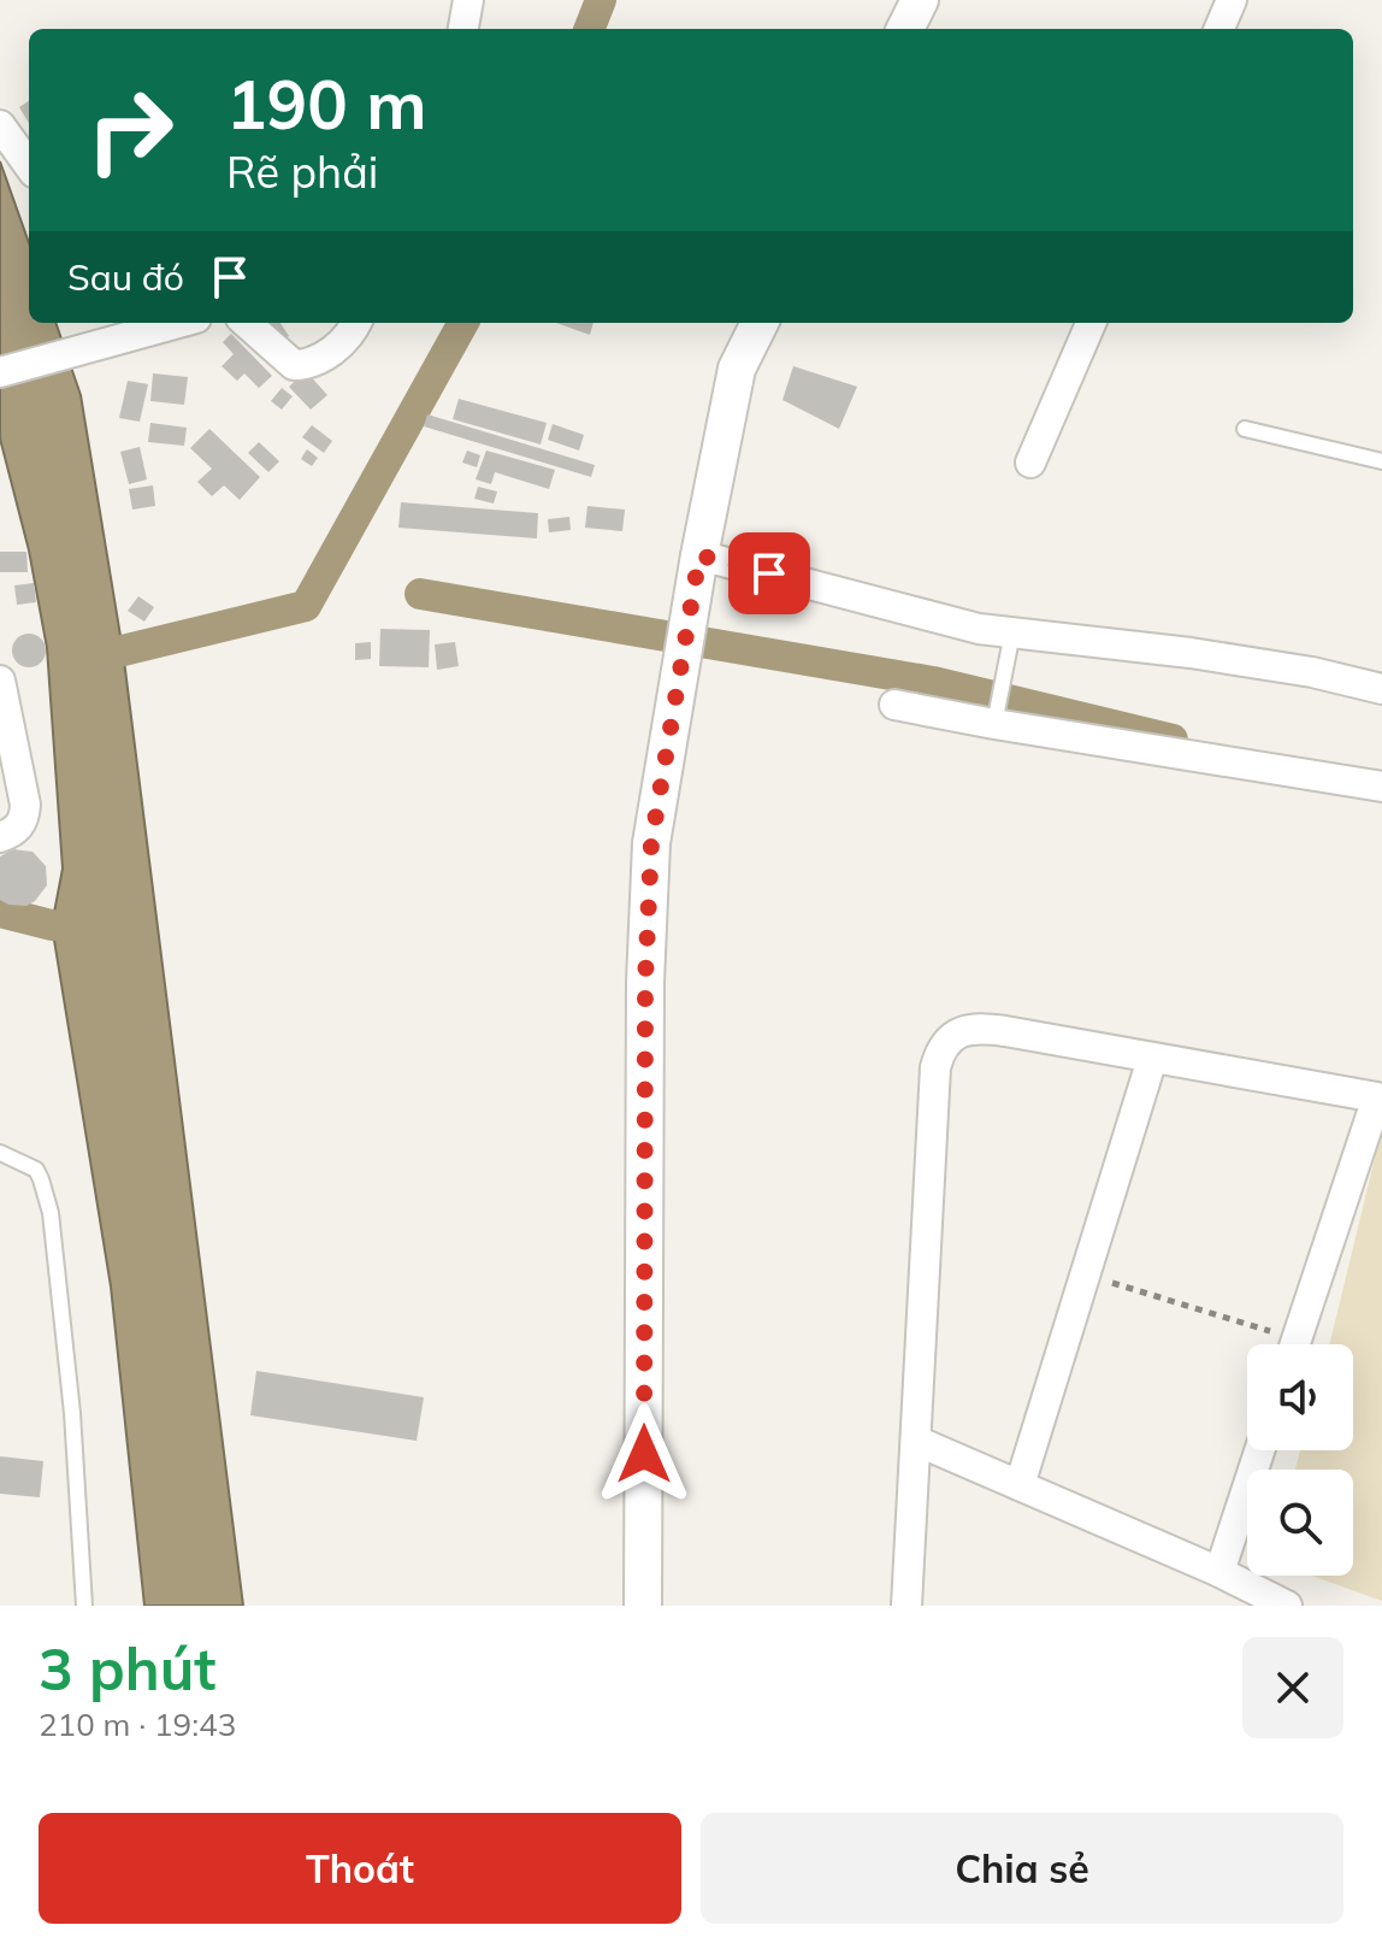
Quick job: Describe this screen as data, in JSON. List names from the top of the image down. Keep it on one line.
{"page":{"turn":["190 m","Rẽ phải"],"then":"Sau đó","heading":["3 phút","210 m · 19:43"],"buttons":["Thoát","Chia sẻ"]}}
